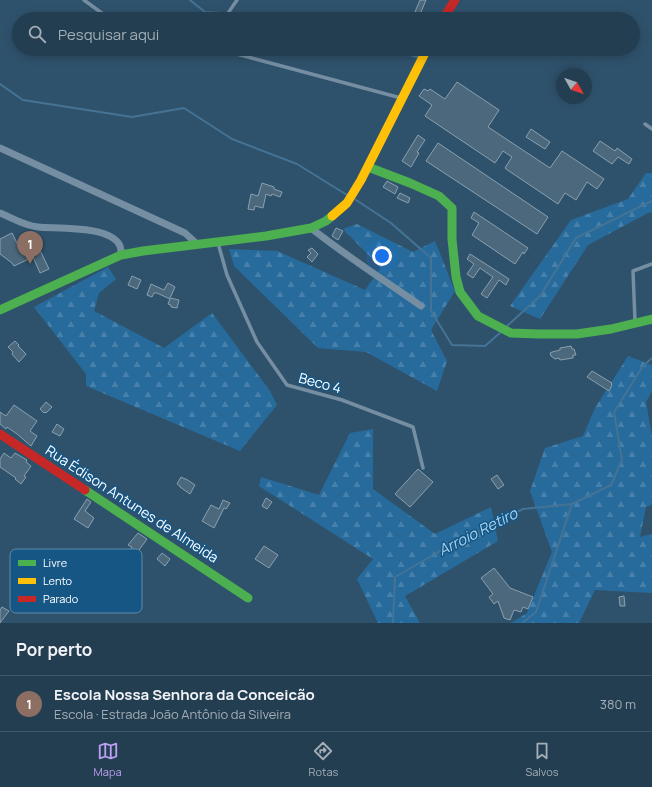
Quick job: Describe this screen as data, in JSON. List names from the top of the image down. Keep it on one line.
{"streets":{"street":["Rua Édison Antunes de Almeida"],"lane":["Beco 4"]},"water":["Arroio Retiro"],"legend":["Livre","Lento","Parado"],"north":"bottom right","page":{"search":"Pesquisar aqui","pins":"1","heading":"Por perto","list":[{"mark":"1","name":"Escola Nossa Senhora da Conceicão","note":"Escola · Estrada João Antônio da Silveira","value":"380 m"}],"nav":["Mapa","Rotas","Salvos"]}}
